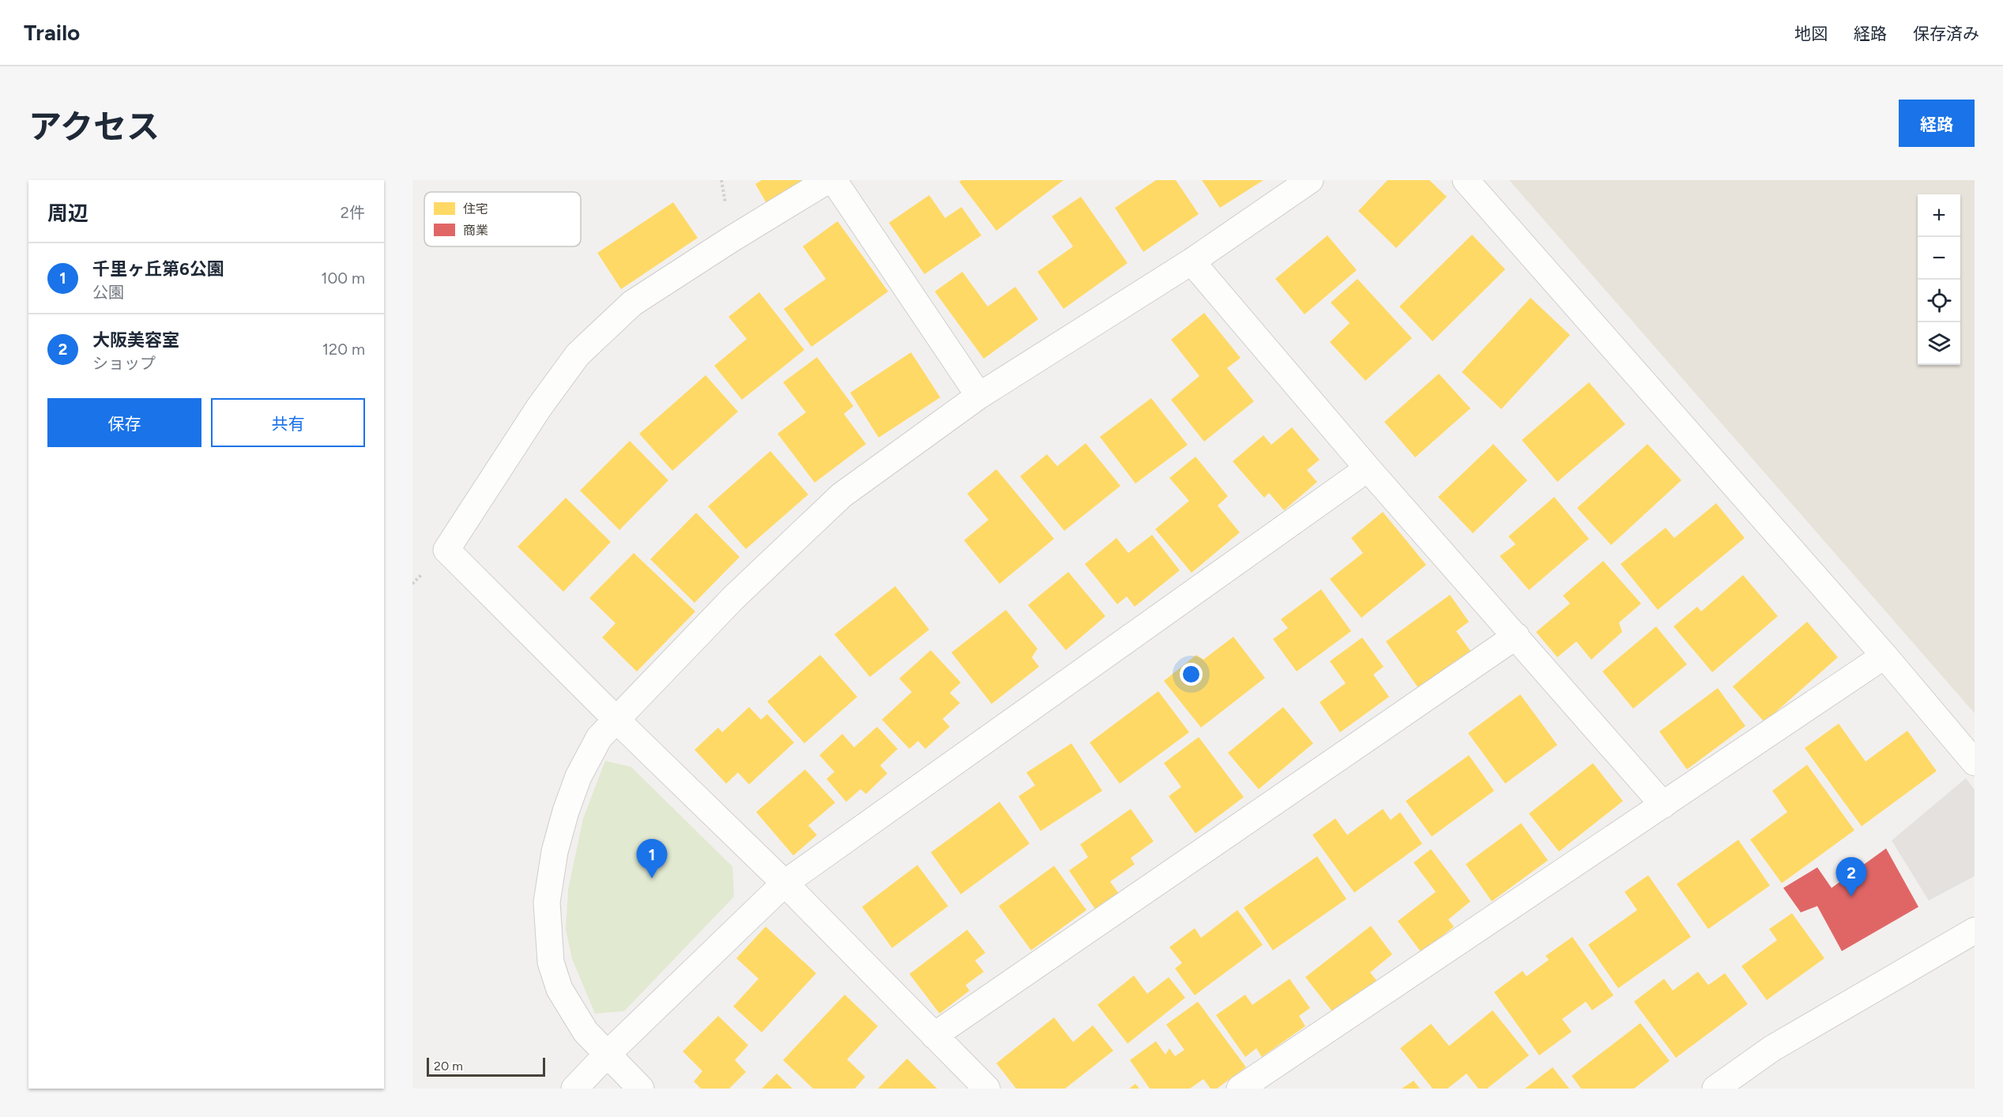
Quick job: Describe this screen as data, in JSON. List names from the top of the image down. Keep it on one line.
{"legend":["住宅","商業"],"scale_bar":"20 m","page":{"header":"Trailo","nav":["地図","経路","保存済み"],"title":"アクセス","buttons":["経路",["保存","共有"]],"heading":["周辺","2件"],"map_buttons":["+","−"],"list":[{"mark":"1","name":"千里ヶ丘第6公園","note":"公園","value":"100 m"},{"mark":"2","name":"大阪美容室","note":"ショップ","value":"120 m"}],"pins":["1","2"],"scale":"20 m"}}
